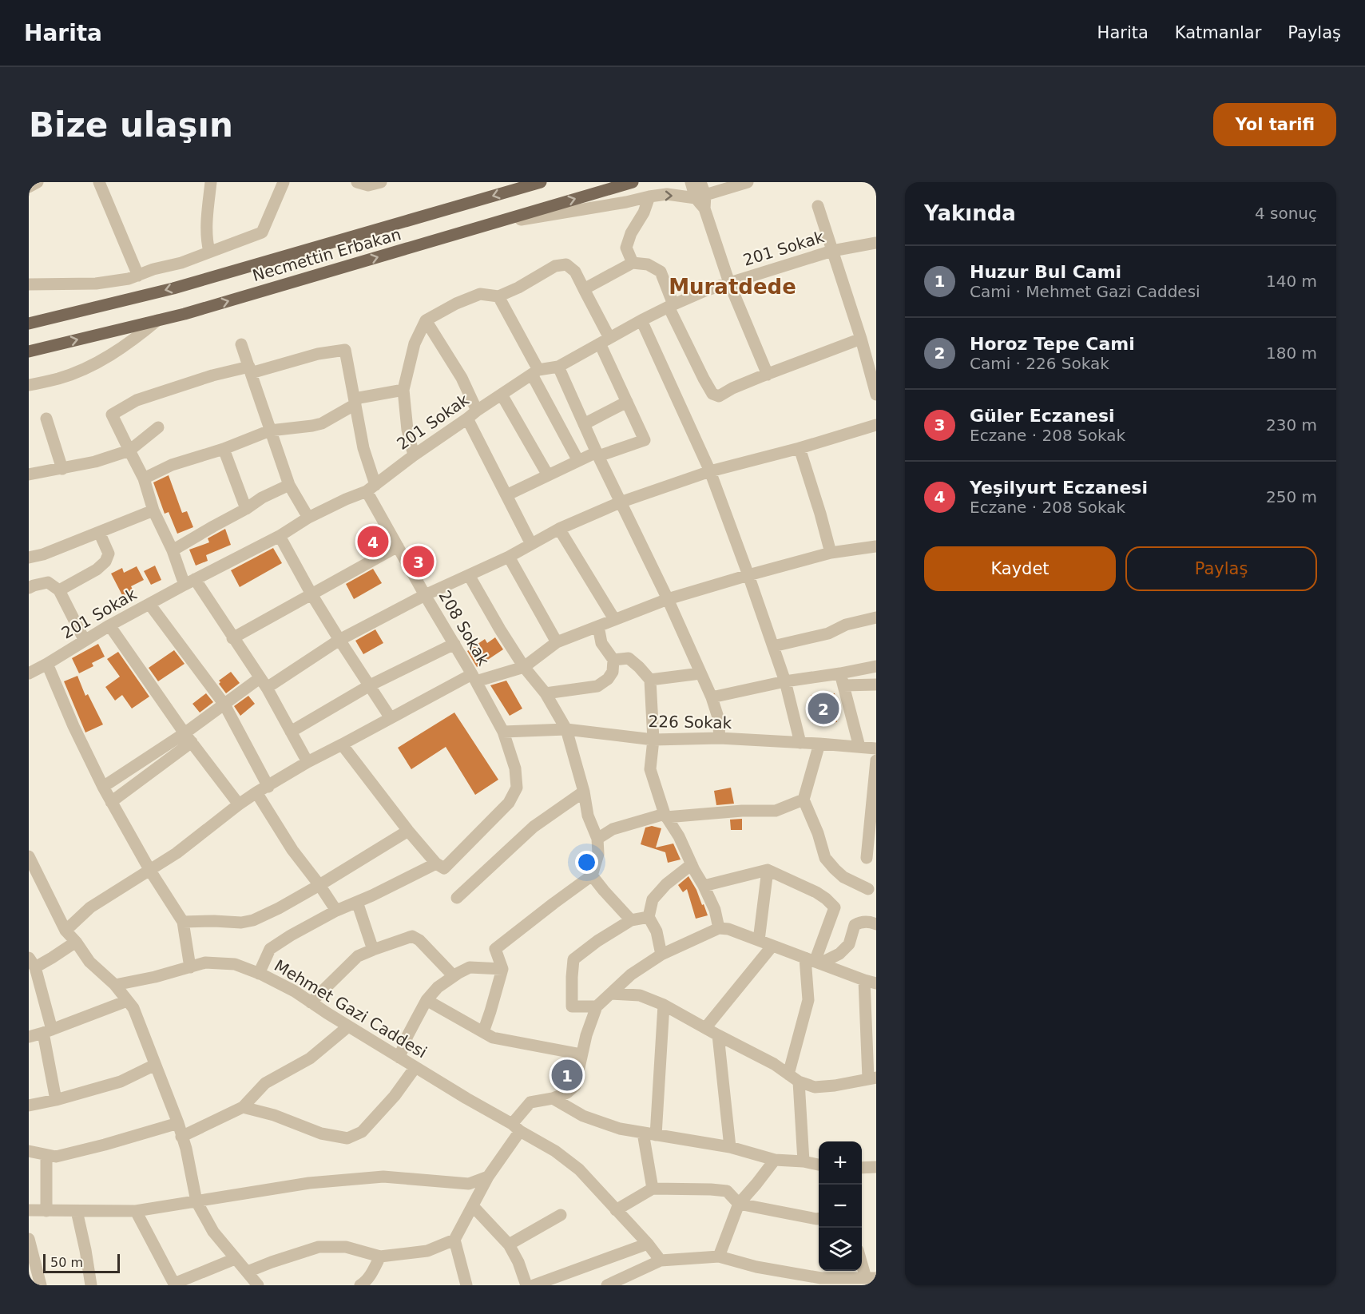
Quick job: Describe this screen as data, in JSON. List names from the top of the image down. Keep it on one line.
{"streets":{"main road":["Necmettin Erbakan"],"street":["201 Sokak","208 Sokak","226 Sokak","Mehmet Gazi Caddesi"]},"crossings":[["201 Sokak","208 Sokak"],["208 Sokak","226 Sokak"]],"districts":["Muratdede"],"scale_bar":"50 m","page":{"header":"Harita","nav":["Harita","Katmanlar","Paylaş"],"buttons":["Yol tarifi",["Kaydet","Paylaş"]],"title":"Bize ulaşın","heading":["Yakında","4 sonuç"],"list":[{"mark":"1","name":"Huzur Bul Cami","note":"Cami · Mehmet Gazi Caddesi","value":"140 m"},{"mark":"2","name":"Horoz Tepe Cami","note":"Cami · 226 Sokak","value":"180 m"},{"mark":"3","name":"Güler Eczanesi","note":"Eczane · 208 Sokak","value":"230 m"},{"mark":"4","name":"Yeşilyurt Eczanesi","note":"Eczane · 208 Sokak","value":"250 m"}],"pins":["4","3","2","1"],"map_buttons":["+","−"],"scale":"50 m"}}
